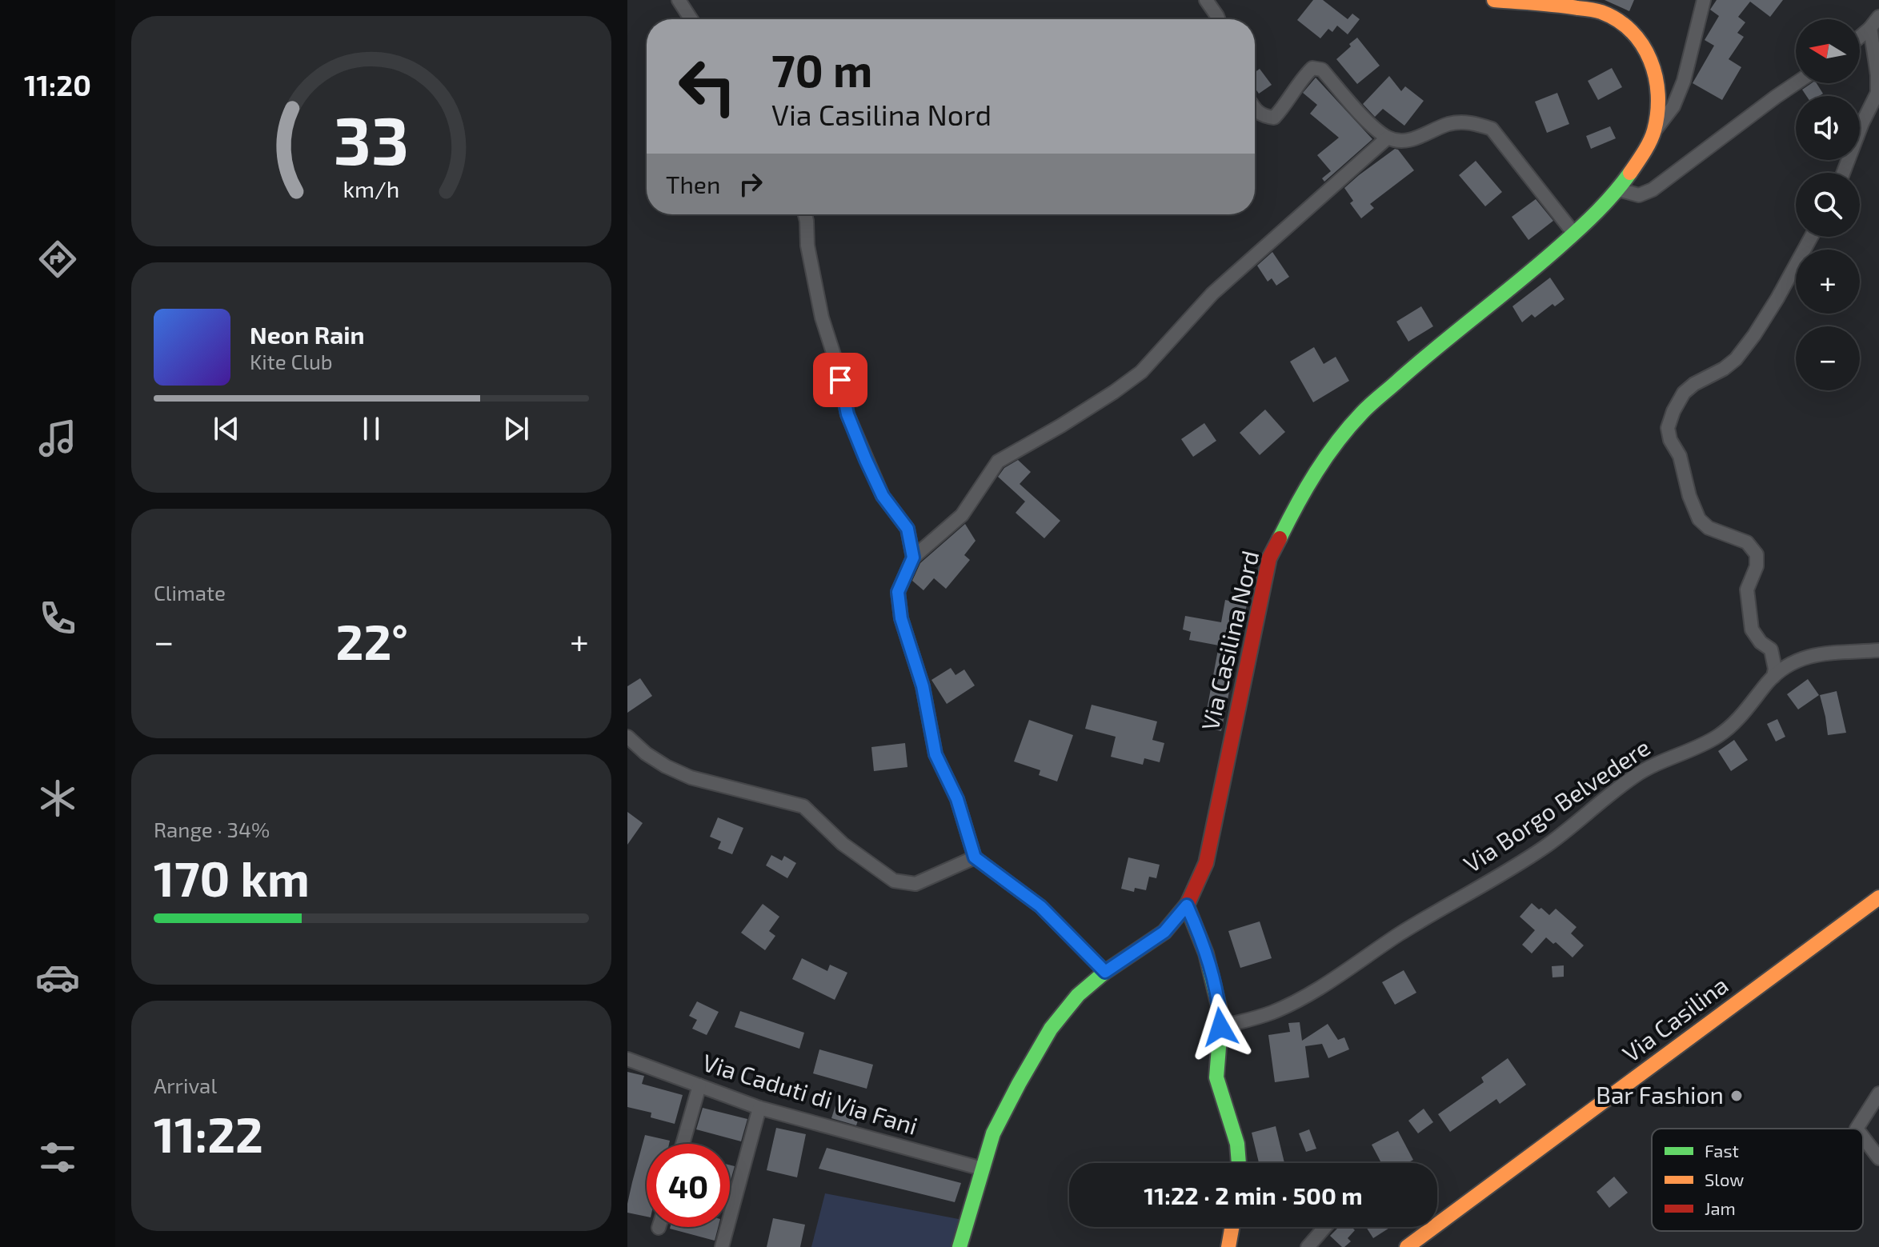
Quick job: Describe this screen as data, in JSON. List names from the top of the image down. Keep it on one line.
{"streets":{"street":["Via Casilina Nord","Via Borgo Belvedere","Via Casilina","Via Caduti di Via Fani"]},"crossings":[["Via Casilina Nord","Via Caduti di Via Fani"]],"places":["Bar Fashion"],"legend":["Fast","Slow","Jam"],"north":"left","page":{"tabs":"11:20","map_buttons":["+","−"],"turn":["70 m","Via Casilina Nord"],"then":"Then","song":["Neon Rain","Kite Club"],"tile":["Climate",["Range · 34%","170 km"],["Arrival","11:22"]],"heat":["−","22°","+"],"limit":"40","trip":"11:22 · 2 min · 500 m","gauge":["33","km/h"]}}
